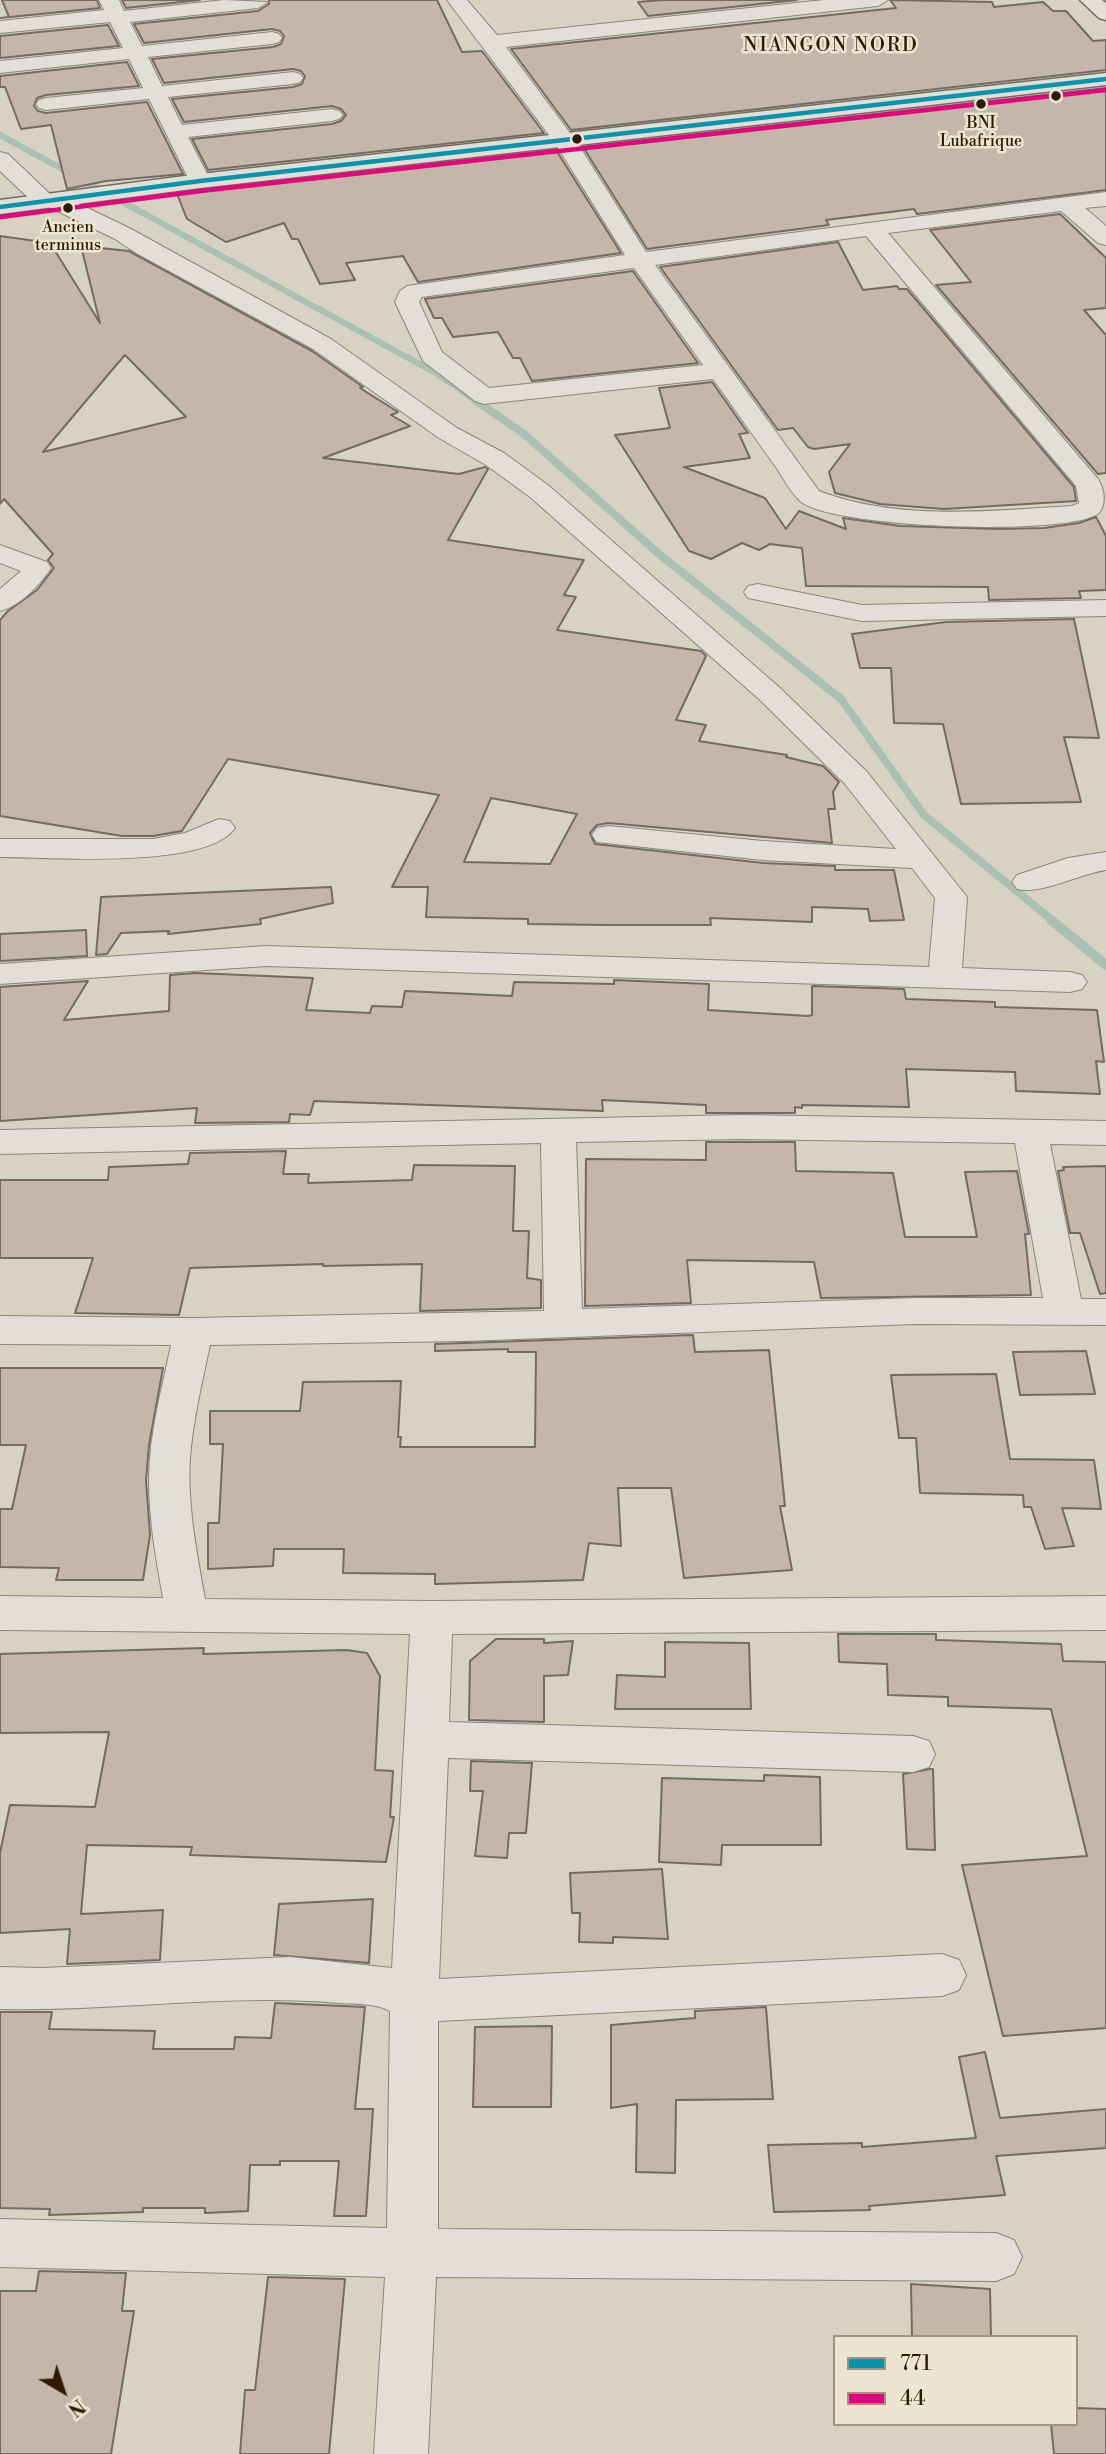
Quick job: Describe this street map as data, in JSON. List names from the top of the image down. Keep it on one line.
{"districts":["NIANGON NORD"],"places":["BNI Lubafrique","Ancien terminus"],"lines":["transit line 771","transit line 44"],"legend":["771","44"],"north":"bottom right"}
